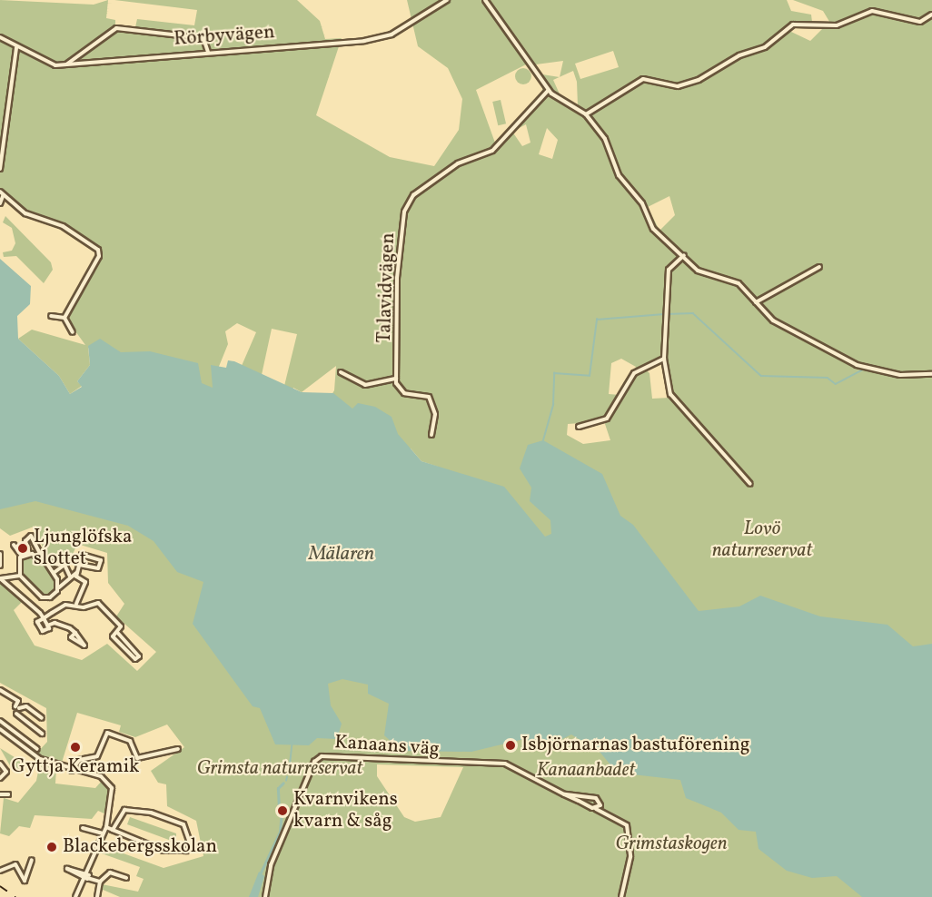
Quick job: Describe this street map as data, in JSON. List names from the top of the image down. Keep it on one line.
{"streets":{"street":["Rörbyvägen","Talavidvägen","Kanaans väg"]},"water":["Mälaren"],"parks":["Lovö naturreservat","Grimsta naturreservat","Kanaanbadet","Grimstaskogen"],"places":["Ljunglöfska slottet","Isbjörnarnas bastuförening","Gyttja Keramik","Kvarnvikens kvarn & såg","Blackebergsskolan"]}
